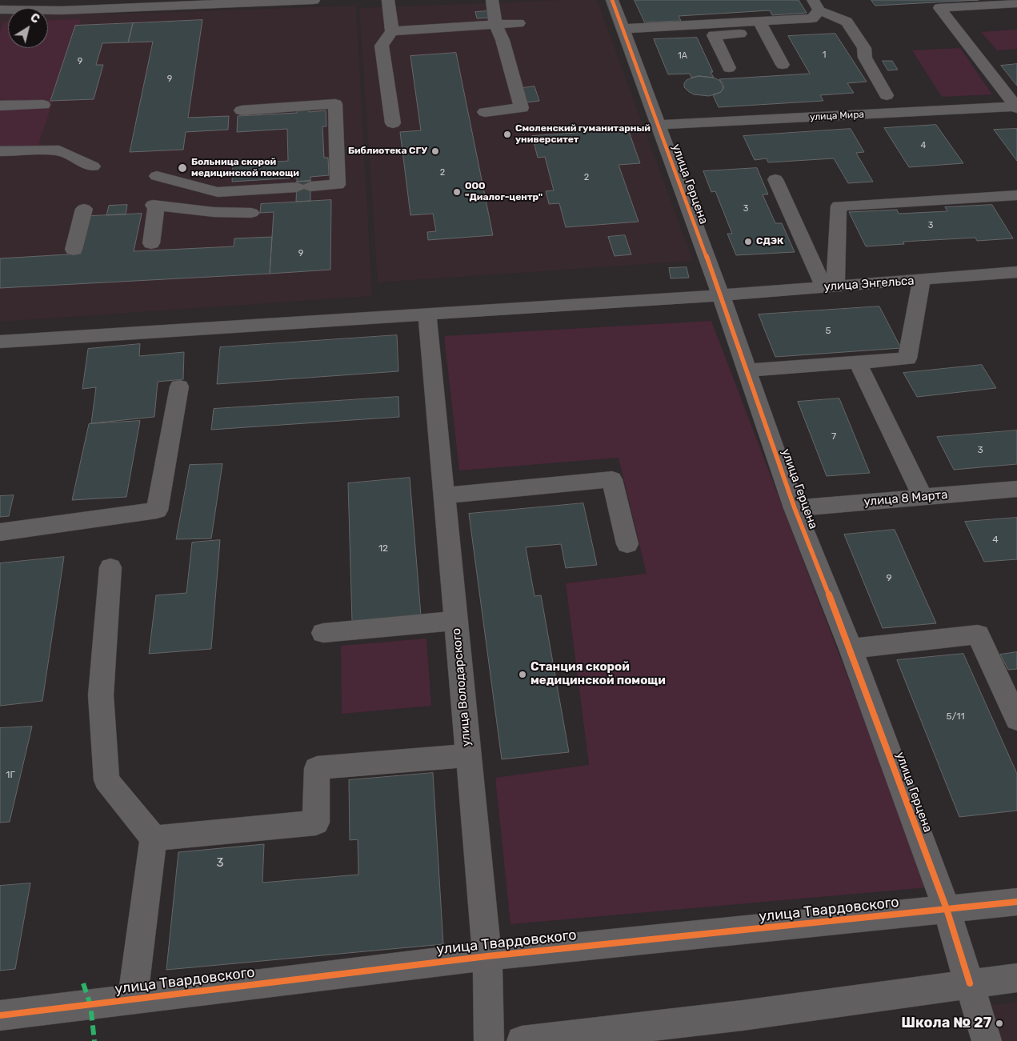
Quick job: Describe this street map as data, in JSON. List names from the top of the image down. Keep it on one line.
{"streets":{"street":["улица Мира","улица Герцена","улица Энгельса","улица 8 Марта","улица Володарского","улица Твардовского"]},"crossings":[["улица Мира","улица Герцена"],["улица Герцена","улица Энгельса"],["улица Герцена","улица 8 Марта"],["улица Герцена","улица Твардовского"],["улица Энгельса","улица Володарского"],["улица Володарского","улица Твардовского"]],"places":["Смоленский гуманитарный университет","Библиотека СГУ","Больница скорой медицинской помощи","ООО \"Диалог-центр\"","СДЭК","Станция скорой медицинской помощи","Школа № 27"],"house_numbers":["1","1А","9","9","4","2","2","3","3","9","5","7","3","4","12","9","5/11","1Г","3"],"north":"top right"}
